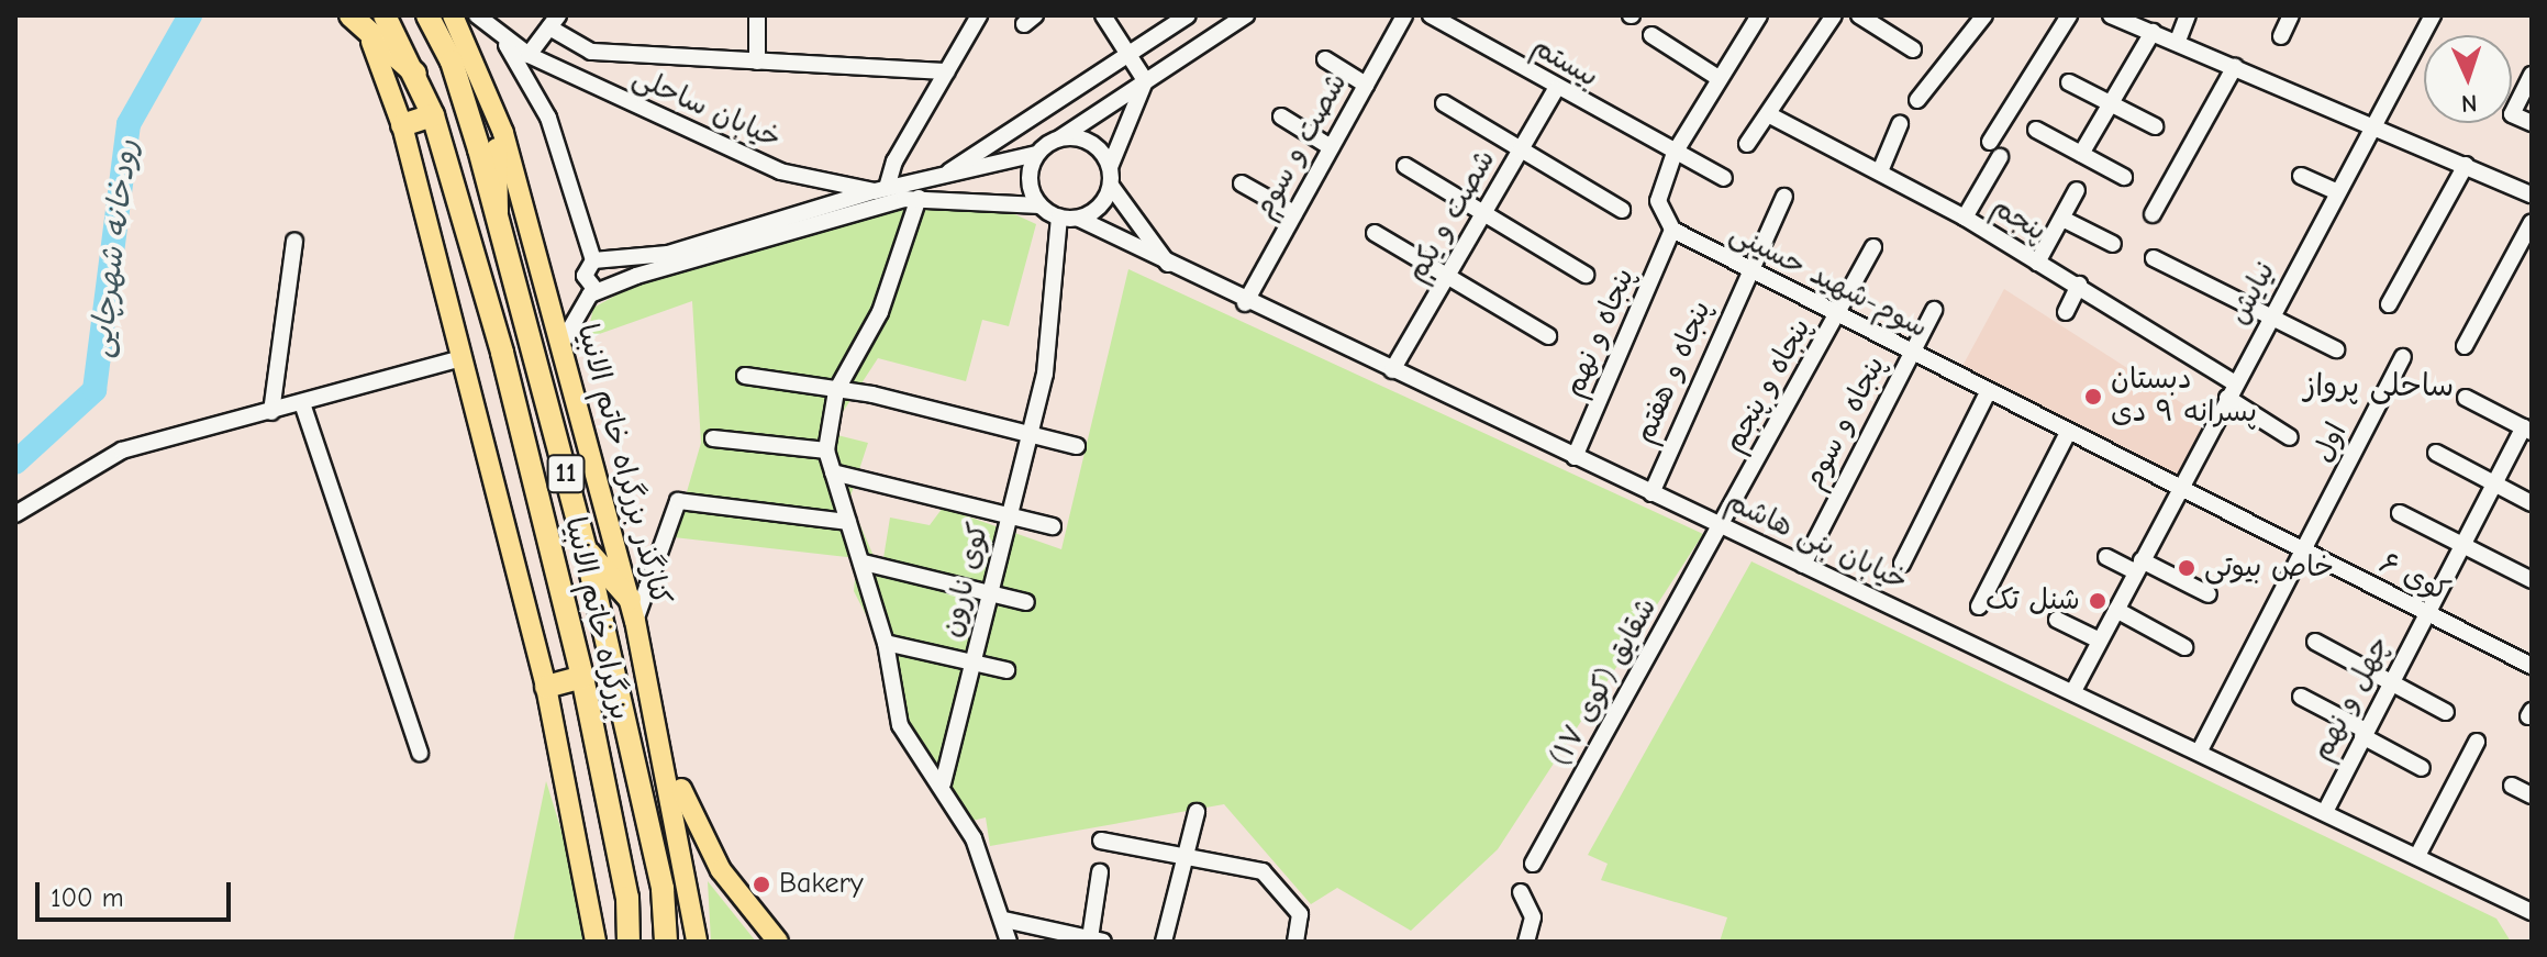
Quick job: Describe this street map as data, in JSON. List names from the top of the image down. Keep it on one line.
{"streets":{"highway":["11","بزرگراه خاتم الانبیا"],"main road":["کنارگذر بزرگراه خاتم الانبیا"],"street":["بیستم","خیابان ساحلی","شصت و سوم","شصت و یکم","پنجم","سوم-شهید حسینی","نیایش","پنجاه و نهم","پنجاه و هفتم","پنجاه و پنجم","پنجاه و سوم","اول","خیابان بنی هاشم","کوی ۶","کوی نارون","شقایق (کوی ۱۷)","چهل و نهم"]},"crossings":[["بیستم","شصت و یکم"],["خیابان ساحلی","خیابان بنی هاشم"],["خیابان ساحلی","کوی نارون"],["شصت و سوم","خیابان بنی هاشم"],["شصت و یکم","خیابان بنی هاشم"],["پنجم","نیایش"],["سوم-شهید حسینی","نیایش"],["سوم-شهید حسینی","پنجاه و نهم"],["سوم-شهید حسینی","پنجاه و هفتم"],["سوم-شهید حسینی","پنجاه و پنجم"],["سوم-شهید حسینی","پنجاه و سوم"],["سوم-شهید حسینی","کوی ۶"],["نیایش","خیابان بنی هاشم"],["نیایش","کوی ۶"],["پنجاه و نهم","خیابان بنی هاشم"],["پنجاه و هفتم","خیابان بنی هاشم"],["پنجاه و پنجم","خیابان بنی هاشم"],["پنجاه و پنجم","شقایق (کوی ۱۷)"],["پنجاه و سوم","خیابان بنی هاشم"],["اول","خیابان بنی هاشم"],["اول","کوی ۶"],["خیابان بنی هاشم","کوی نارون"],["خیابان بنی هاشم","شقایق (کوی ۱۷)"],["خیابان بنی هاشم","چهل و نهم"],["کوی ۶","چهل و نهم"]],"districts":["ساحلی پرواز"],"water":["رودخانه شهرچایی"],"places":["دبستان پسرانه ۹ دی","خاص بیوتی","شنل تک","Bakery"],"scale_bar":"100 m","north":"bottom"}
